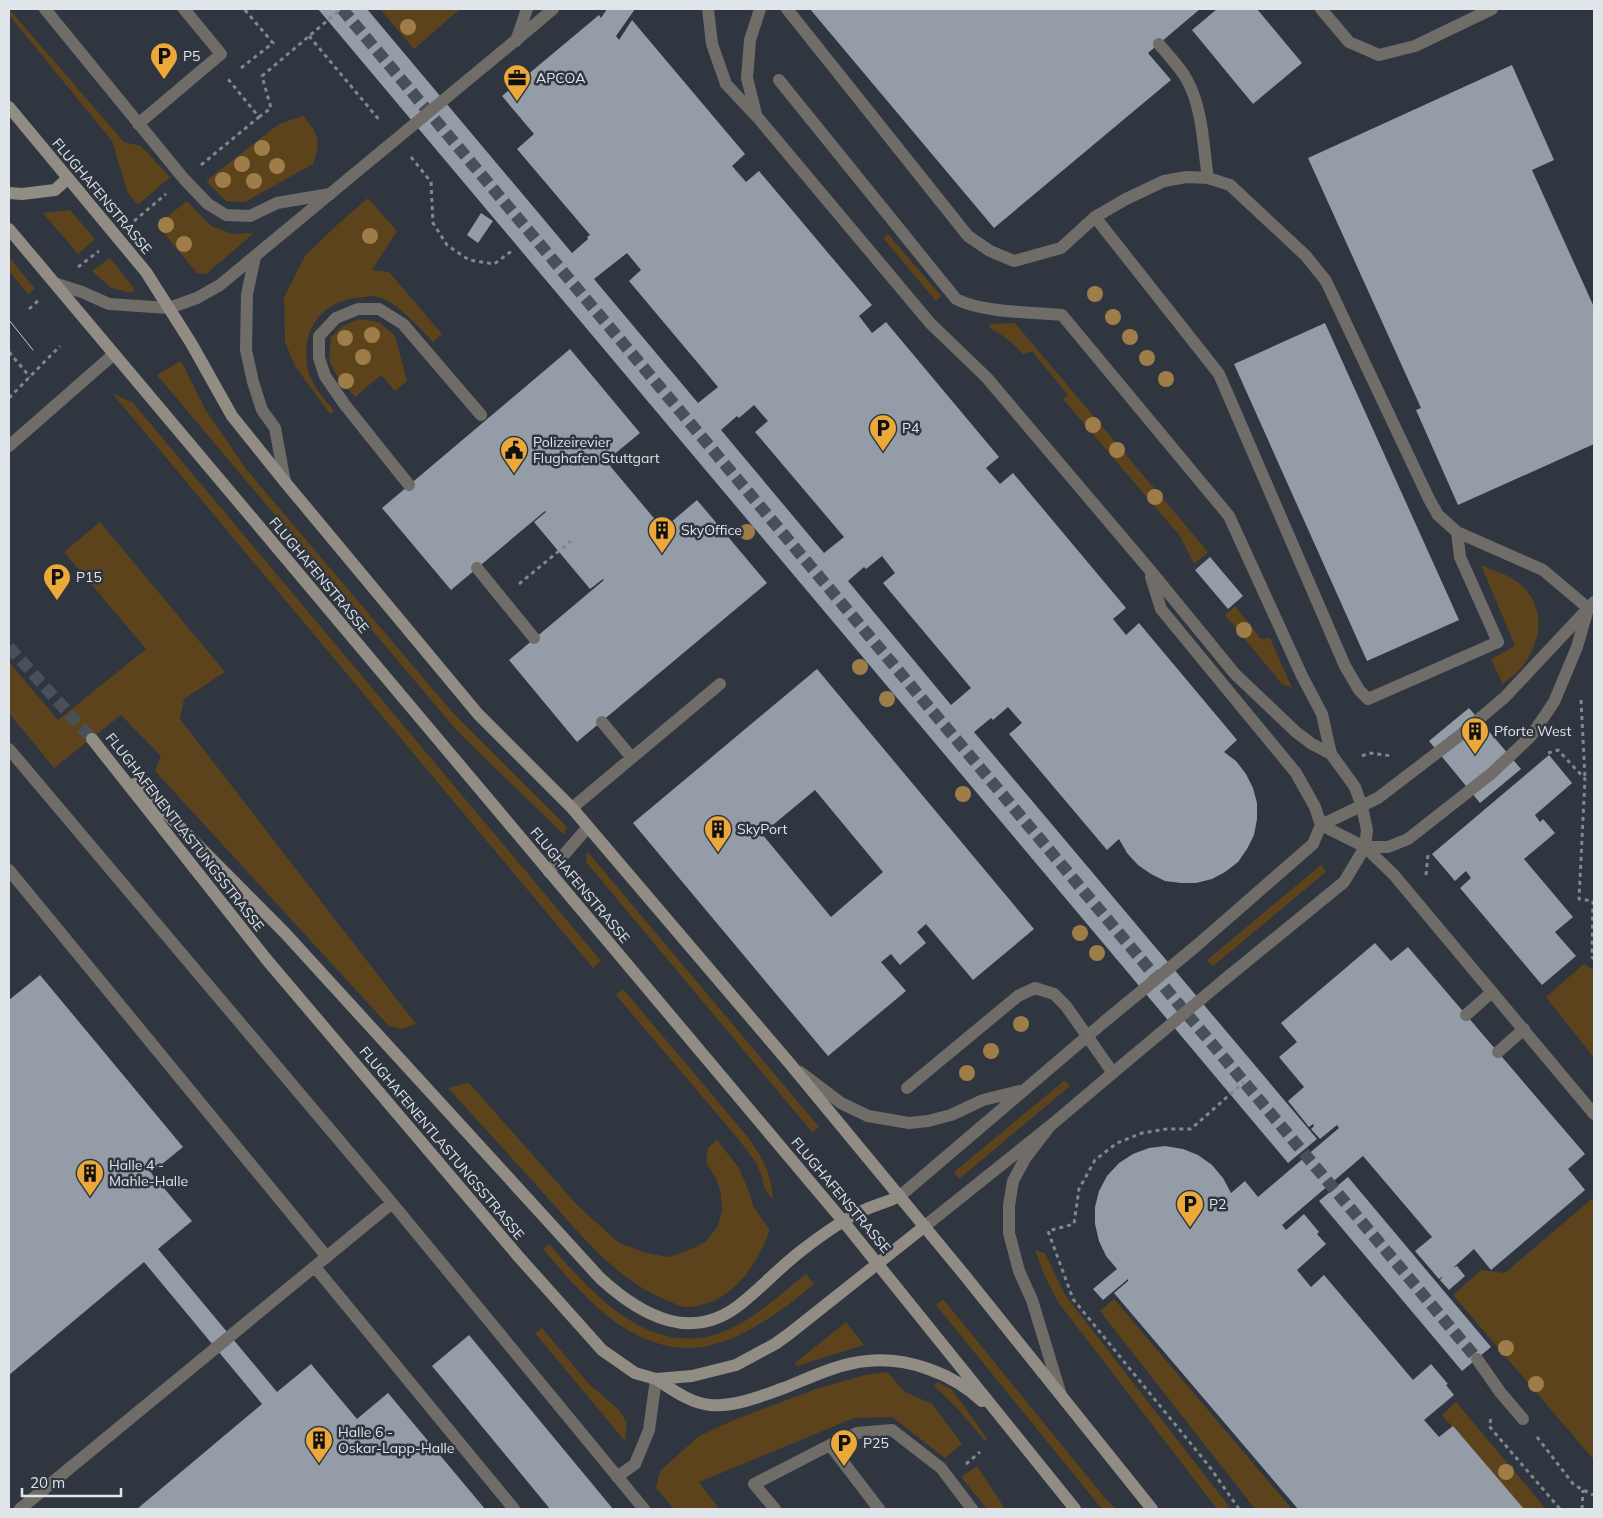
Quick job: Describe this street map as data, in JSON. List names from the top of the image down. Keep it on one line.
{"streets":{"main road":["FLUGHAFENSTRASSE","FLUGHAFENENTLASTUNGSSTRASSE"]},"crossings":[["FLUGHAFENSTRASSE","FLUGHAFENENTLASTUNGSSTRASSE"]],"places":{"parking":["P5","P4","P15","P2","P25"],"office":["APCOA"],"public building":["Polizeirevier Flughafen Stuttgart"],"building":["SkyOffice","Pforte West","SkyPort","Halle 4 - Mahle-Halle","Halle 6 - Oskar-Lapp-Halle"]},"scale_bar":"20 m"}
